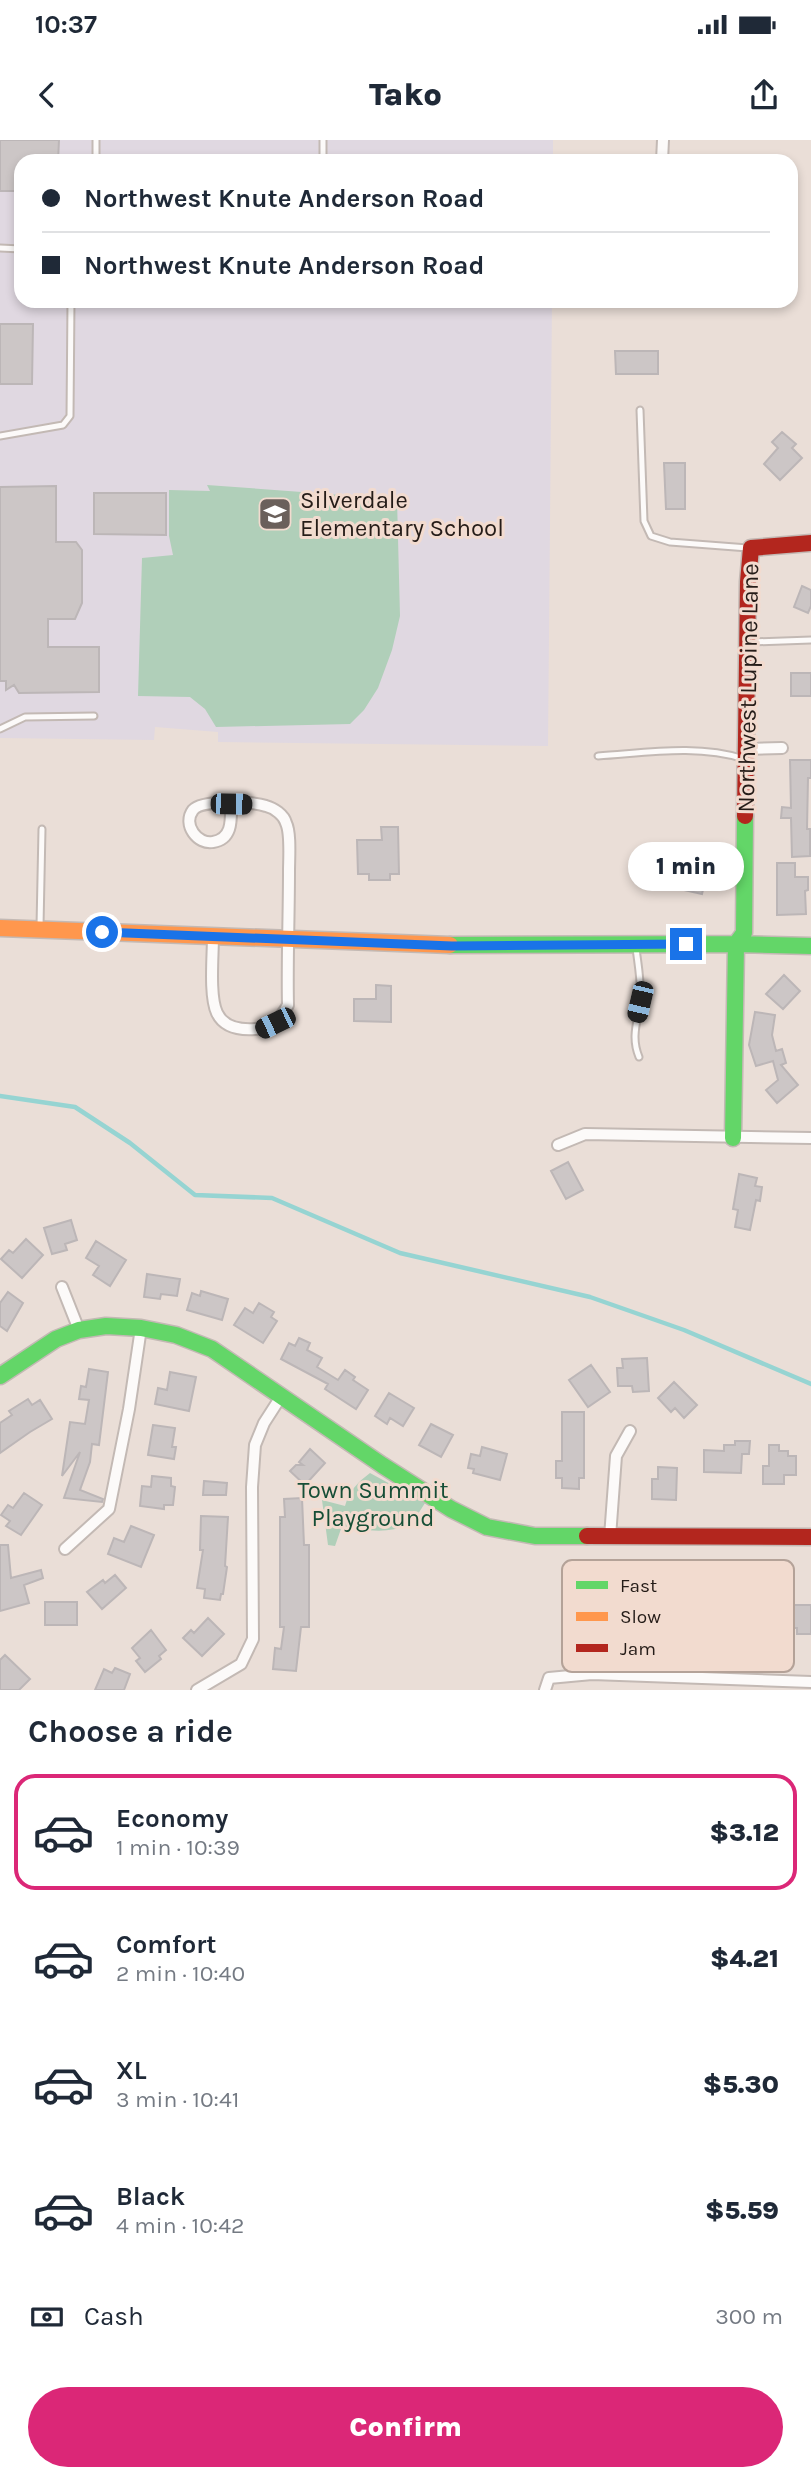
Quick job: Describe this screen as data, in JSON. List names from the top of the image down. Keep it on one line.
{"streets":{"street":["Northwest Lupine Lane"]},"parks":["Town Summit Playground"],"places":{"school or university":["Silverdale Elementary School"]},"legend":["Fast","Slow","Jam"],"page":{"status":"10:37","header":"Tako","banner":["Northwest Knute Anderson Road","Northwest Knute Anderson Road"],"bubble":"1 min","heading":"Choose a ride","list":[{"name":"Economy","note":"1 min · 10:39","value":"$3.12"},{"name":"Comfort","note":"2 min · 10:40","value":"$4.21"},{"name":"XL","note":"3 min · 10:41","value":"$5.30"},{"name":"Black","note":"4 min · 10:42","value":"$5.59"}],"pay":["Cash","300 m"],"buttons":"Confirm"}}
